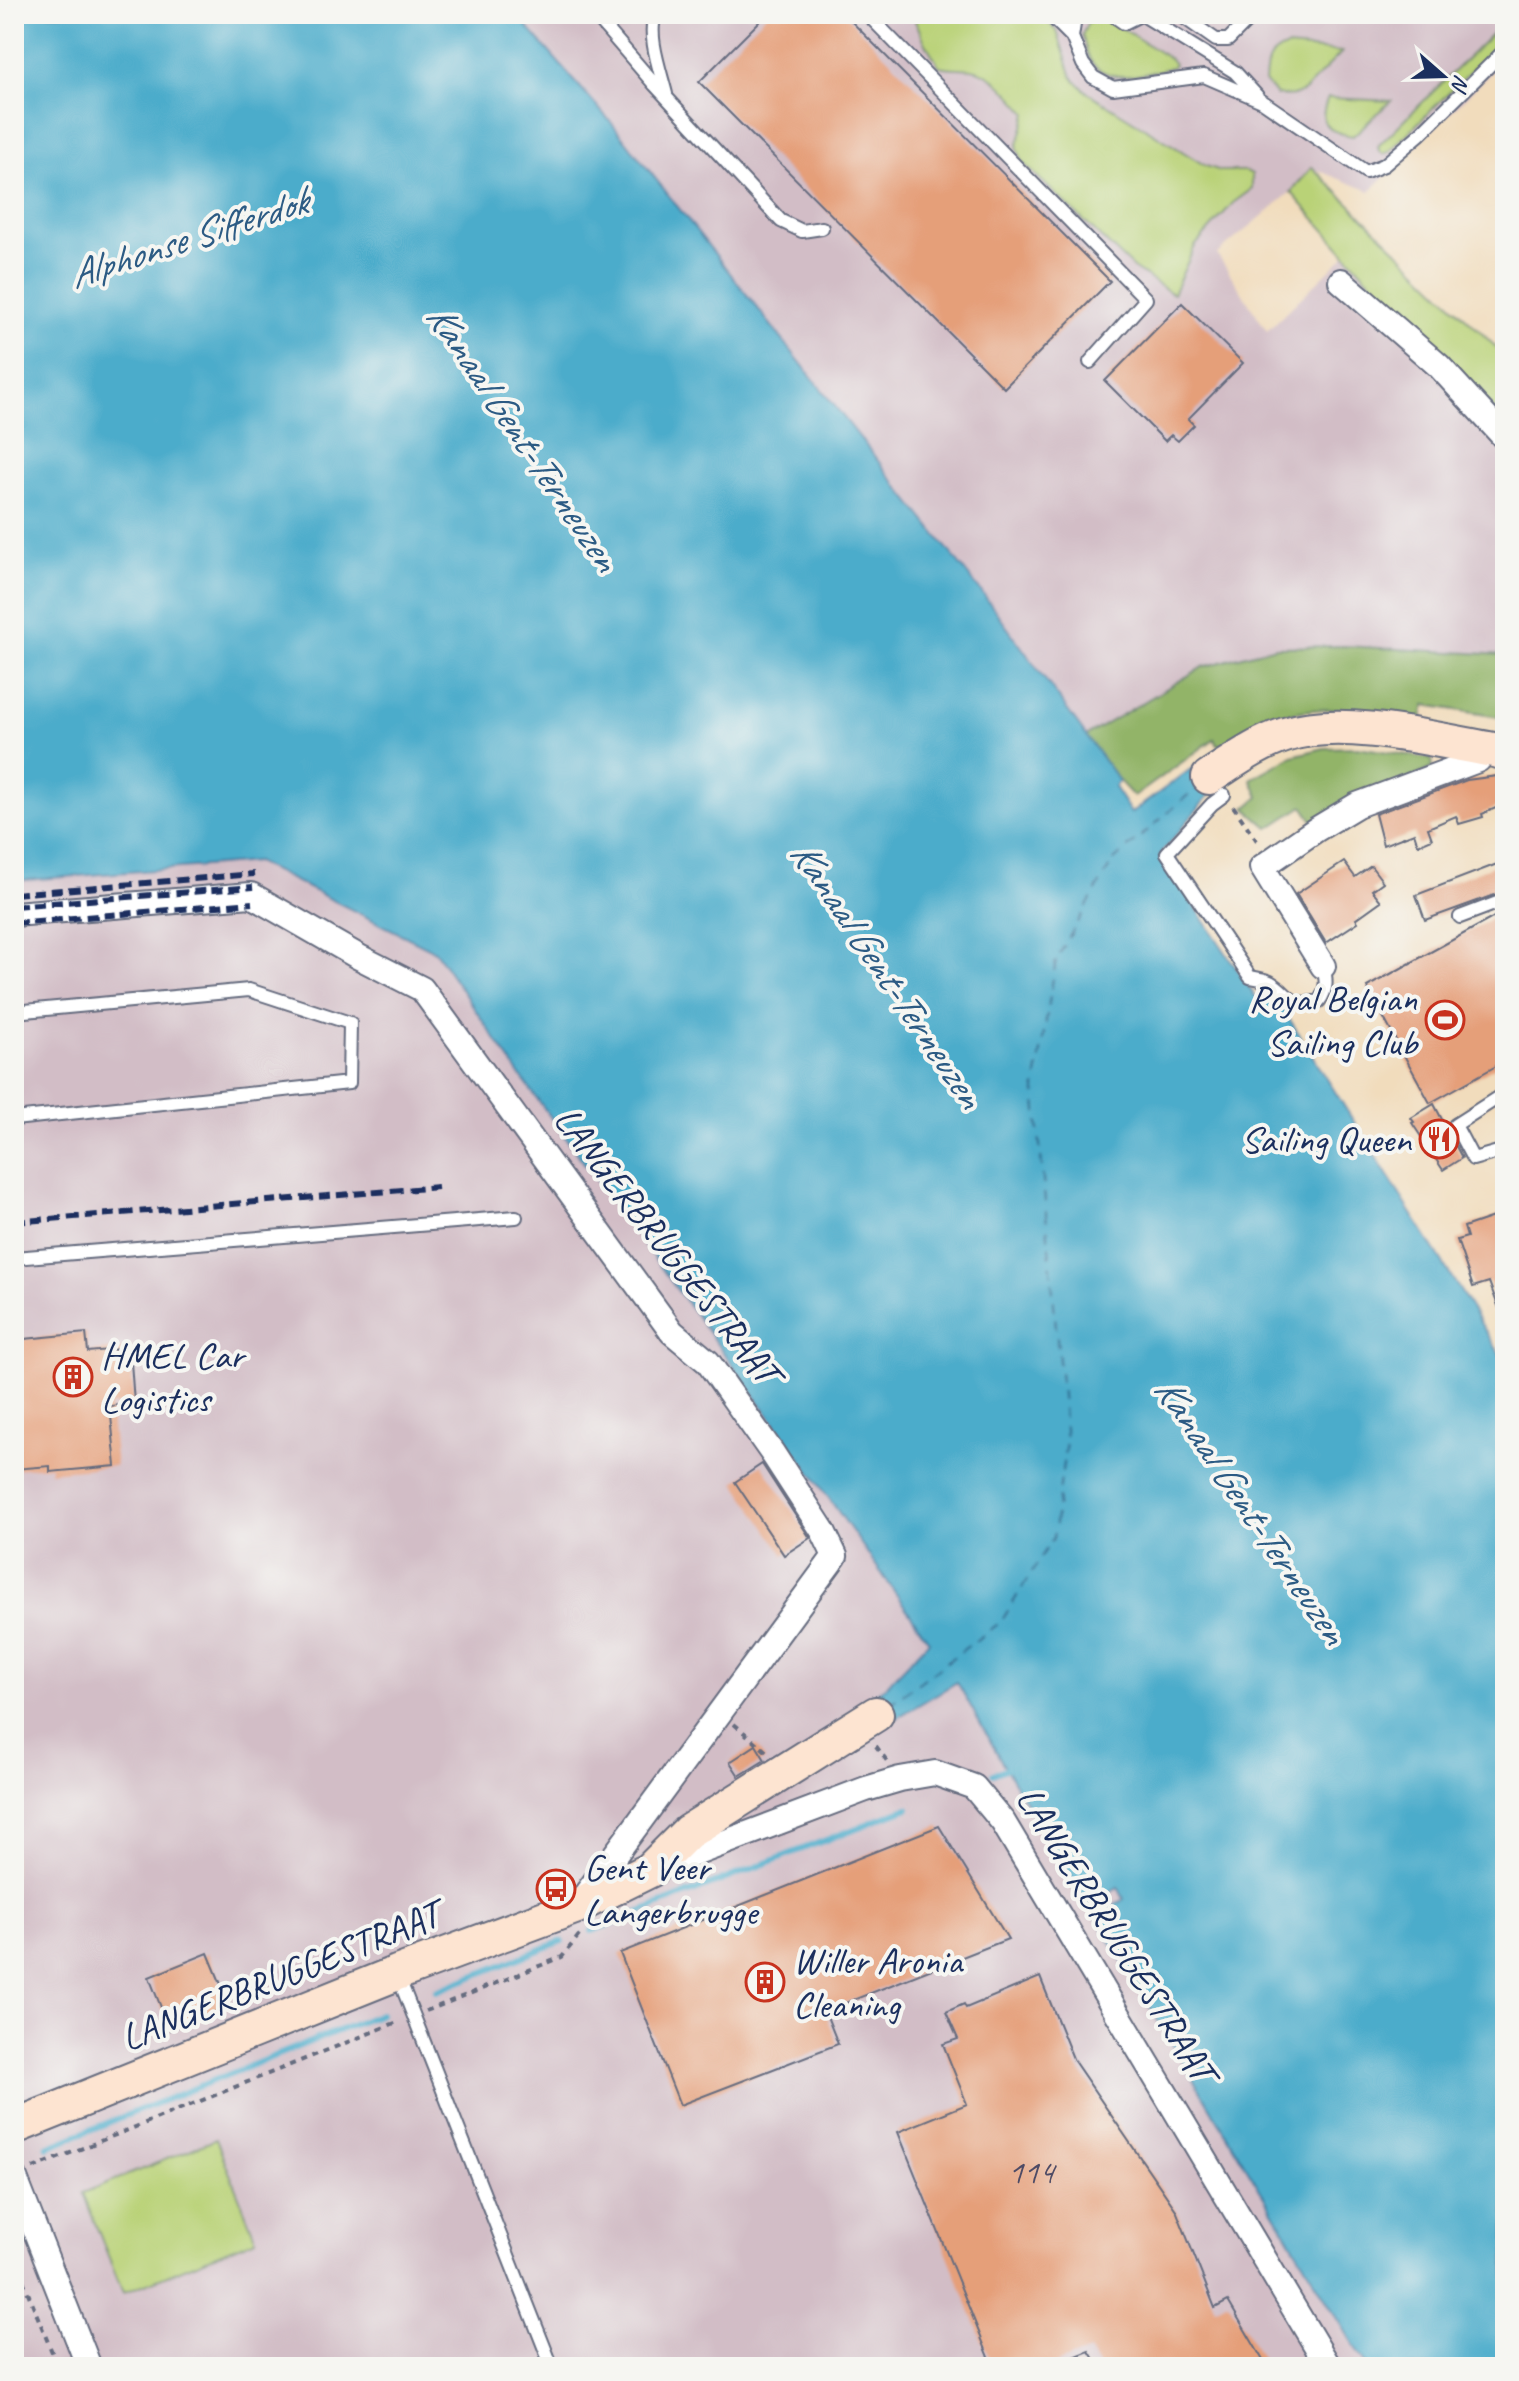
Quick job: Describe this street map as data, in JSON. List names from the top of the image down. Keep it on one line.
{"streets":{"main road":["LANGERBRUGGESTRAAT"]},"water":["Alphonse Sifferdok","Kanaal Gent-Terneuzen"],"places":{"sports":["Royal Belgian Sailing Club"],"restaurant":["Sailing Queen"],"building":["HMEL Car Logistics","Willer Aronia Cleaning"],"bus stop":["Gent Veer Langerbrugge"]},"house_numbers":["114"],"north":"right"}
